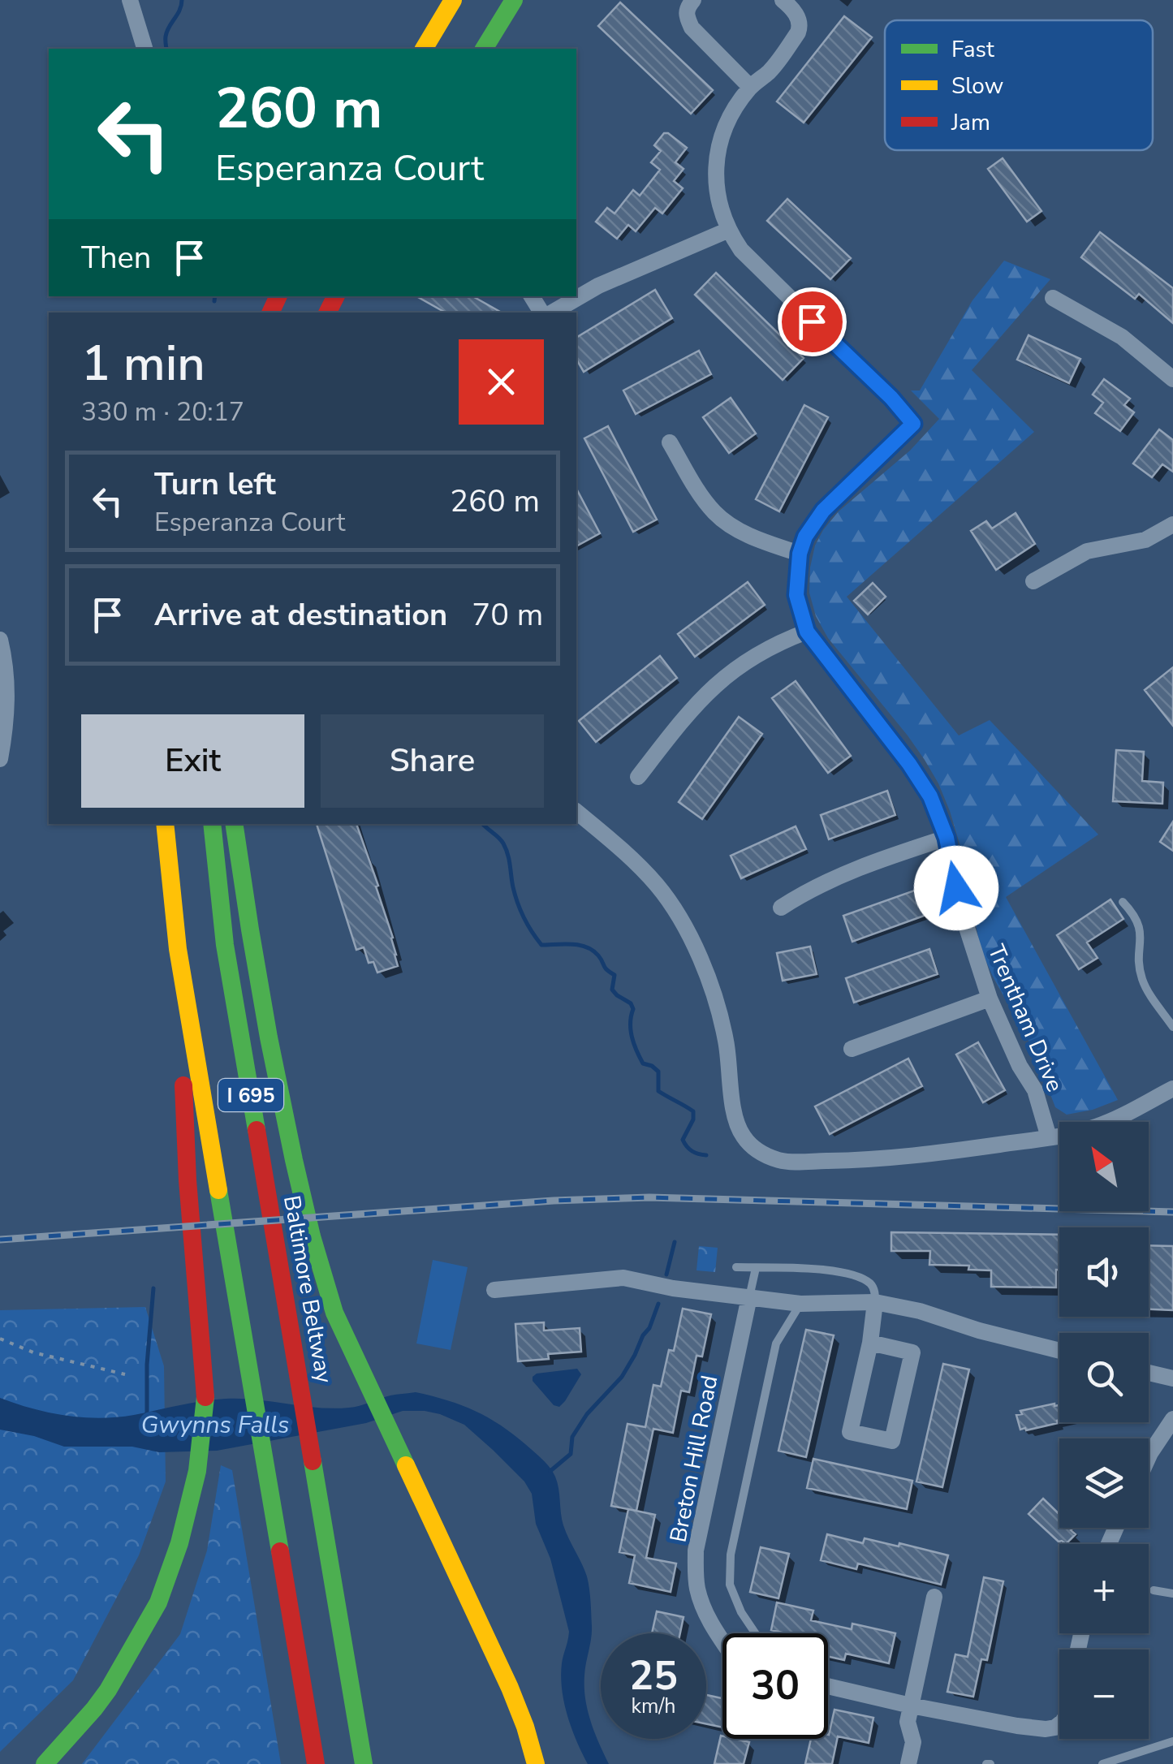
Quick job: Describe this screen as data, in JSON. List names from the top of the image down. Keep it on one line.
{"streets":{"highway":["I 695","Baltimore Beltway"],"street":["Trentham Drive","Breton Hill Road"]},"water":["Gwynns Falls"],"legend":["Fast","Slow","Jam"],"north":"top left","page":{"turn":["260 m","Esperanza Court"],"then":"Then","heading":["1 min","330 m · 20:17"],"list":[{"name":"Turn left","note":"Esperanza Court","value":"260 m"},{"name":"Arrive at destination","value":"70 m"}],"buttons":["Exit","Share"],"map_buttons":["+","−"],"speed":"25 km/h","limit":"30"}}
